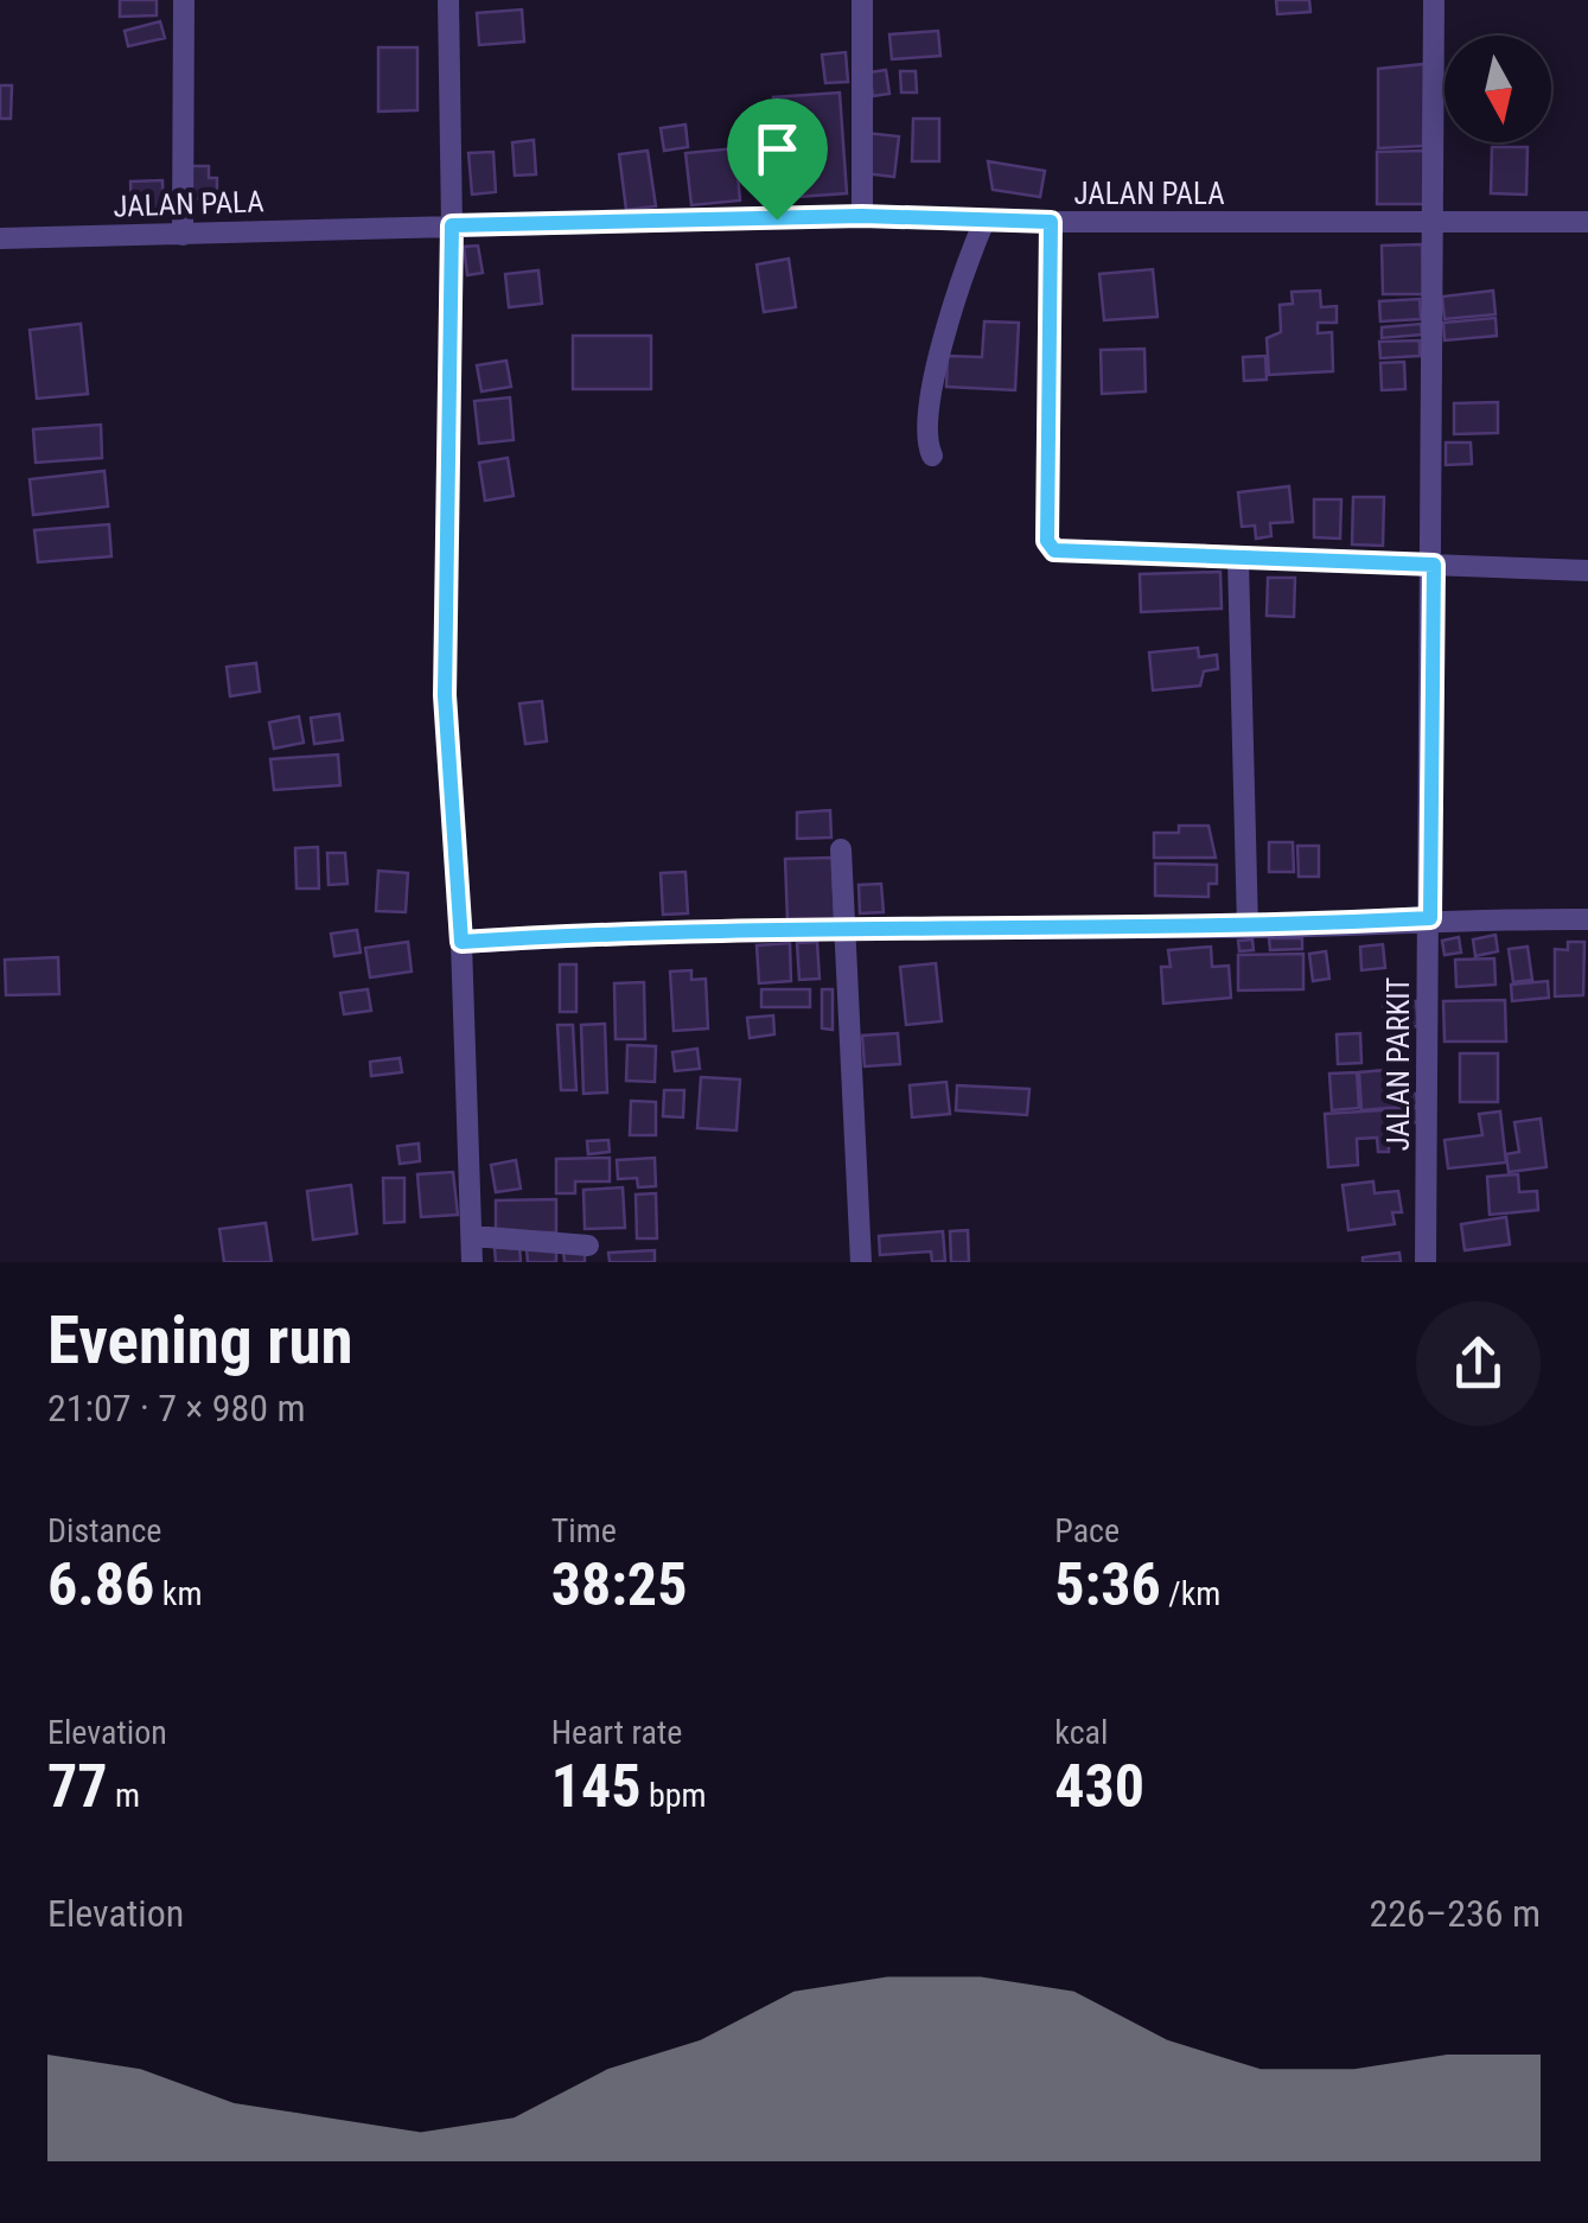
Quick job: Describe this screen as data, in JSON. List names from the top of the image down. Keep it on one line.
{"streets":{"street":["JALAN PALA","JALAN PARKIT"]},"crossings":[["JALAN PALA","JALAN PARKIT"]],"north":"bottom","page":{"heading":["Evening run","21:07 · 7 × 980 m"],"stats":[["Distance","6.86 km"],["Time","38:25"],["Pace","5:36 /km"],["Elevation","77 m"],["Heart rate","145 bpm"],["kcal","430"]],"chart":["Elevation","226–236 m"]}}
